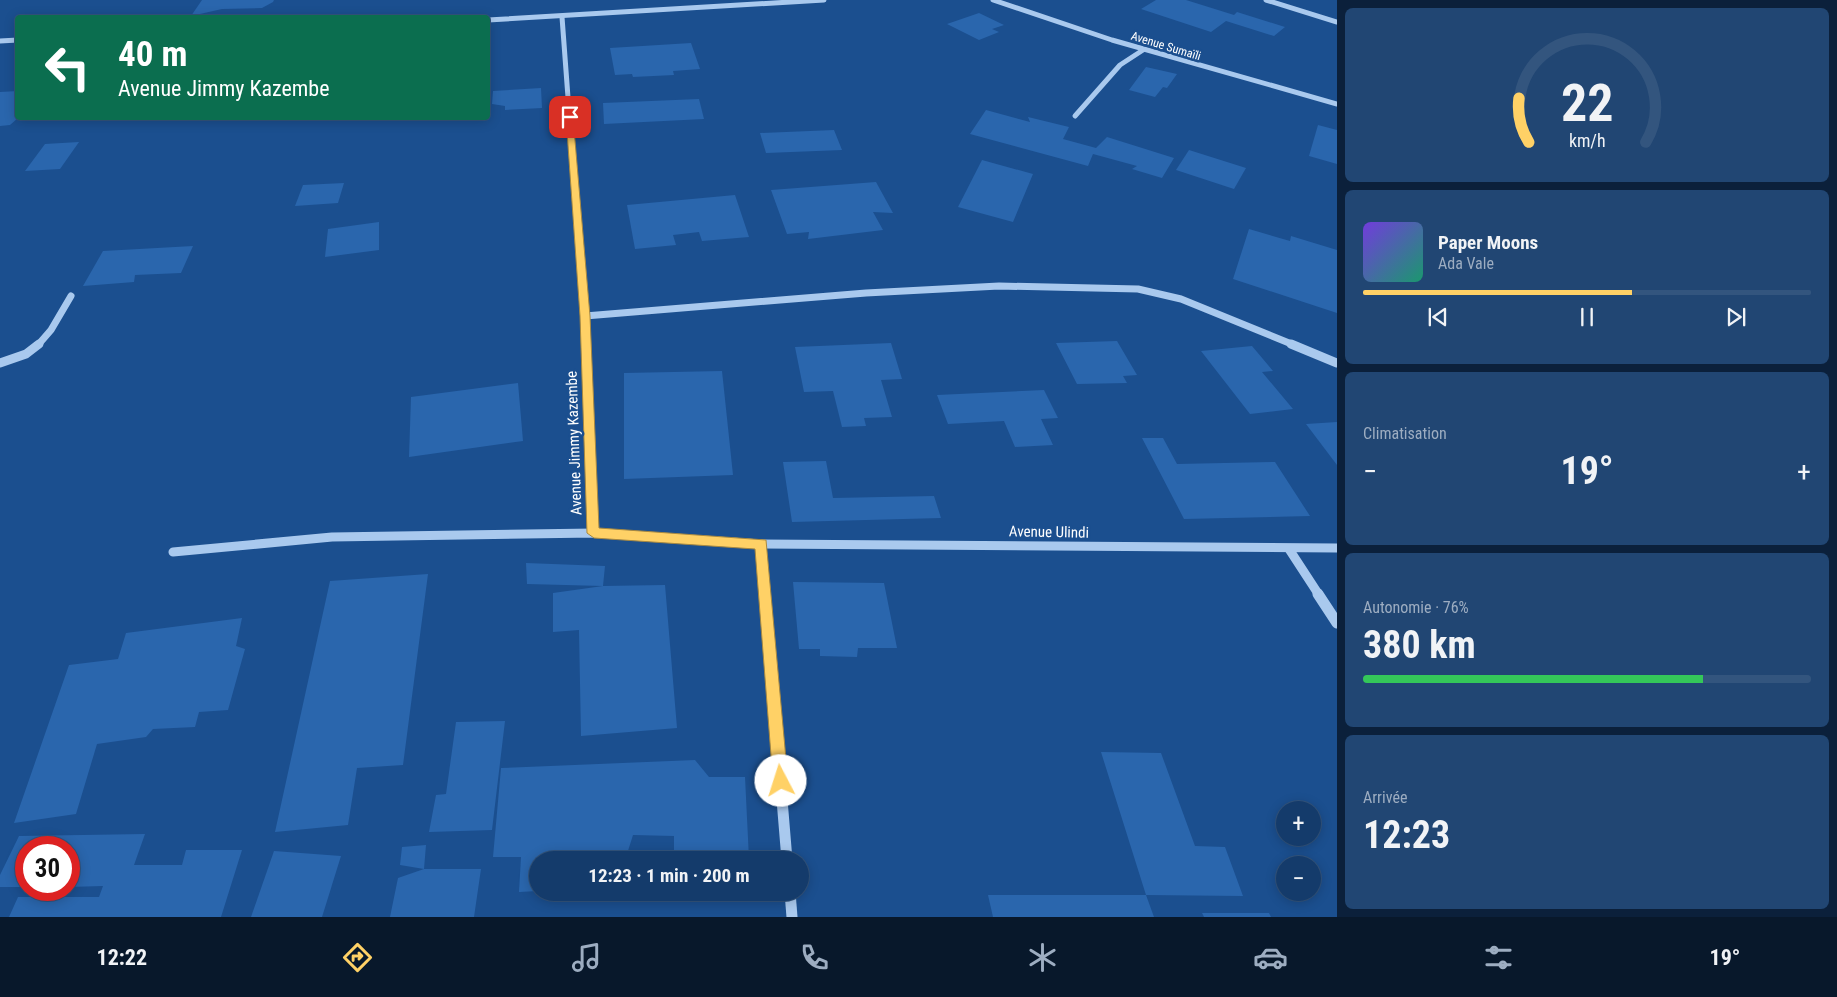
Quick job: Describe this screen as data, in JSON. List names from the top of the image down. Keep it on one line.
{"streets":{"street":["Avenue Sumaïli","Avenue Jimmy Kazembe","Avenue Ulindi"]},"crossings":[["Avenue Jimmy Kazembe","Avenue Ulindi"]],"page":{"turn":["40 m","Avenue Jimmy Kazembe"],"song":["Paper Moons","Ada Vale"],"tile":["Climatisation",["Autonomie · 76%","380 km"],["Arrivée","12:23"]],"heat":["−","19°","+"],"map_buttons":["+","−"],"limit":"30","trip":"12:23 · 1 min · 200 m","tabs":["12:22","19°"],"gauge":["22","km/h"]}}
